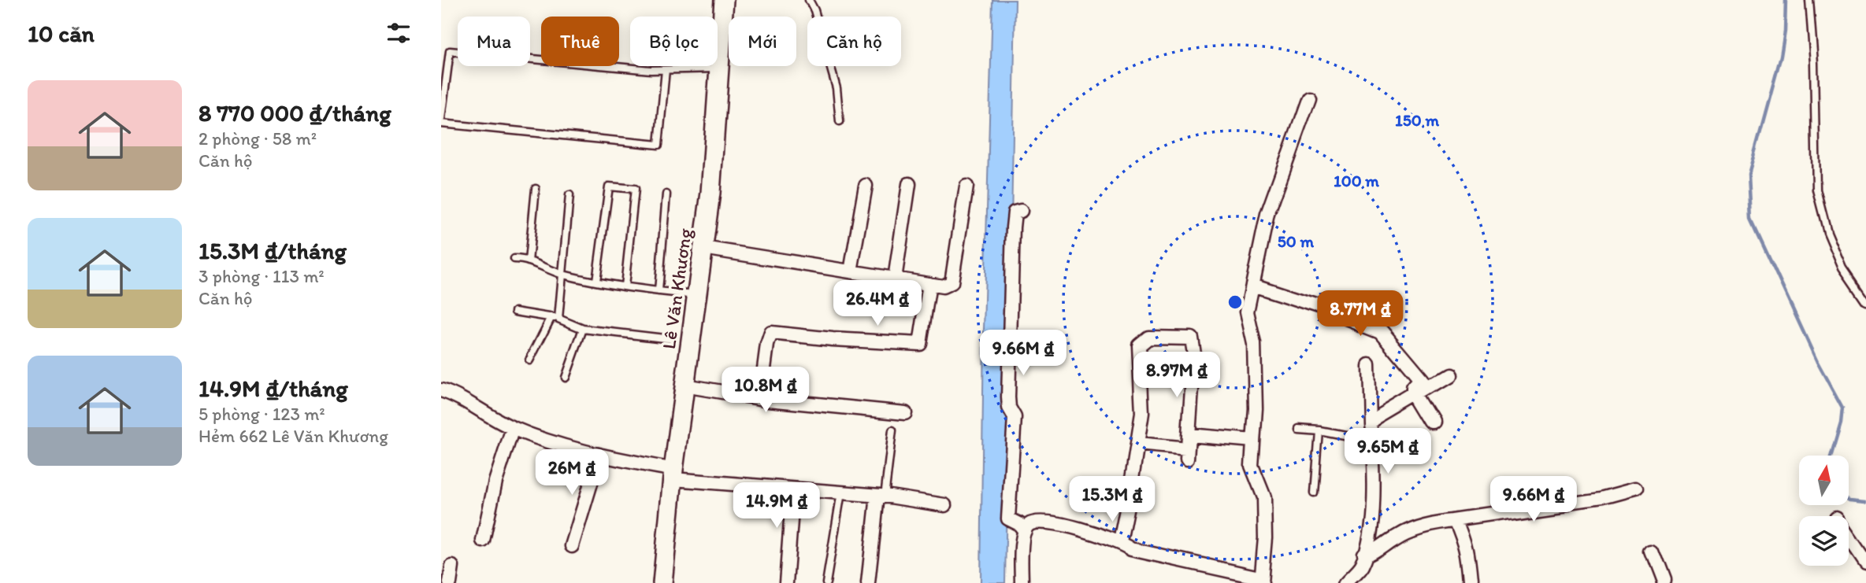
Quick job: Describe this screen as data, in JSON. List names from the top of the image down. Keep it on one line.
{"streets":{"main road":["Lê Văn Khương"]},"north":"top","page":{"heading":"10 căn","chip":["Mua","Thuê","Bộ lọc","Mới","Căn hộ"],"list":[{"name":"8 770 000 ₫/tháng","note":"2 phòng · 58 m² · Căn hộ"},{"name":"15.3M ₫/tháng","note":"3 phòng · 113 m² · Căn hộ"},{"name":"14.9M ₫/tháng","note":"5 phòng · 123 m² · Hẻm 662 Lê Văn Khương"}],"price":["26.4M ₫","8.77M ₫","9.66M ₫","8.97M ₫","10.8M ₫","9.65M ₫","26M ₫","15.3M ₫","9.66M ₫","14.9M ₫"]},"rings":["150 m","100 m","50 m"]}
